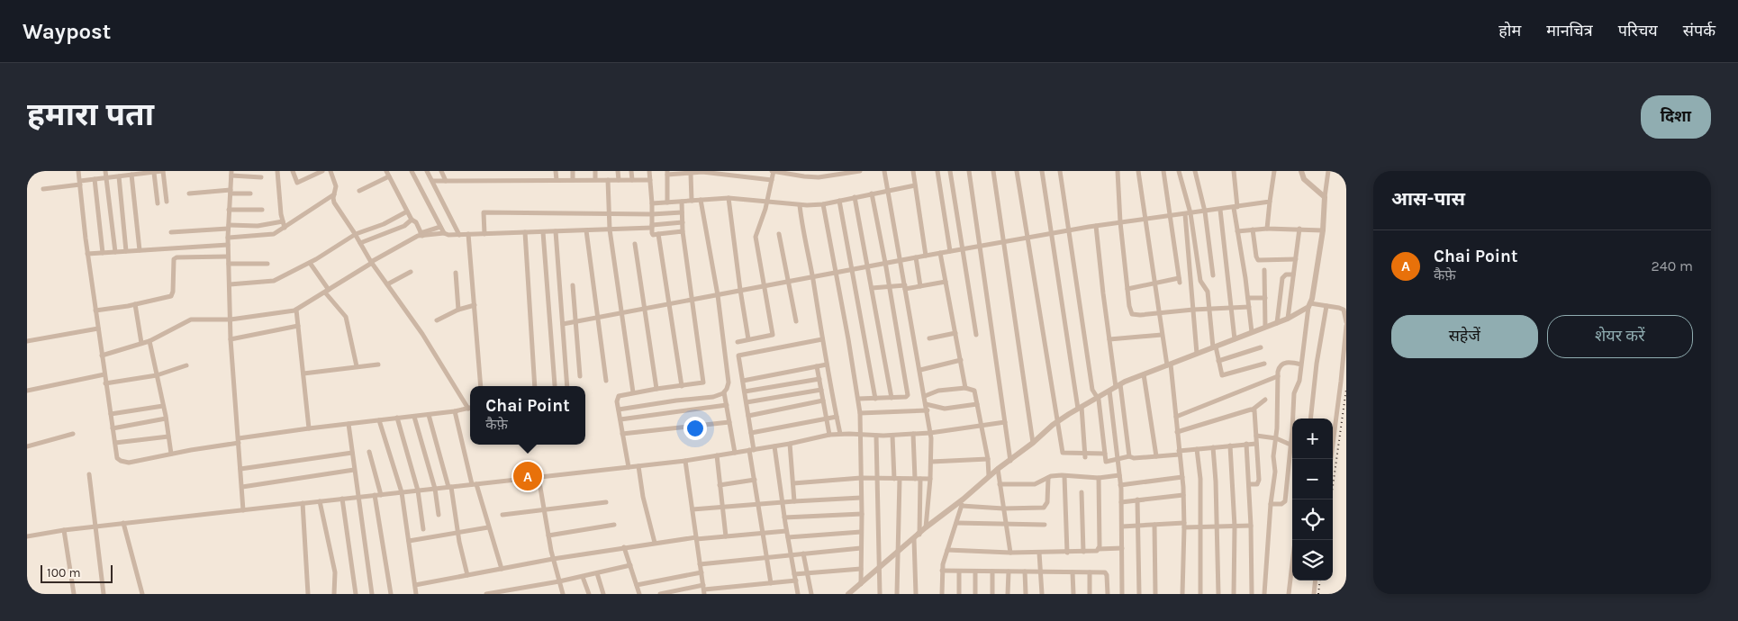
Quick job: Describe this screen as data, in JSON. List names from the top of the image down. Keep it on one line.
{"scale_bar":"100 m","page":{"header":"Waypost","nav":["होम","मानचित्र","परिचय","संपर्क"],"buttons":["दिशा",["सहेजें","शेयर करें"]],"title":"हमारा पता","heading":"आस-पास","list":[{"mark":"A","name":"Chai Point","note":"कैफ़े","value":"240 m"}],"popup":["Chai Point","कैफ़े"],"map_buttons":["+","−"],"pins":"A","scale":"100 m"}}
